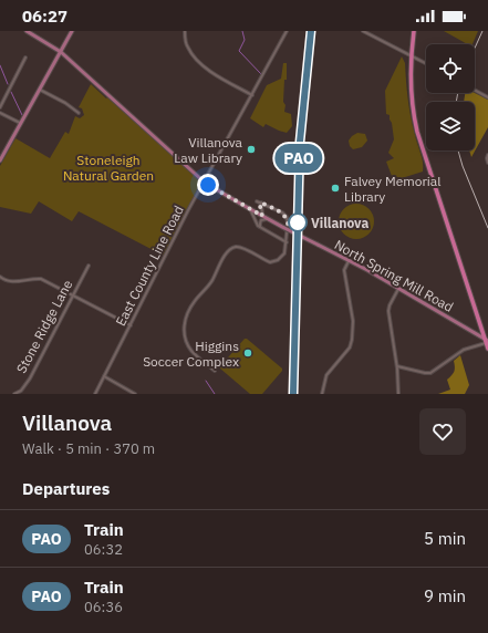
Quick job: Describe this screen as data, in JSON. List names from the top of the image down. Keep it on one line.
{"streets":{"main road":["North Spring Mill Road"],"street":["East County Line Road","Stone Ridge Lane"]},"crossings":[["East County Line Road","North Spring Mill Road"]],"parks":["Stoneleigh Natural Garden"],"places":["Villanova Law Library","Falvey Memorial Library","Villanova","Higgins Soccer Complex"],"page":{"status":"06:27","on_map":"PAO","heading":[["Villanova","Walk · 5 min · 370 m"],"Departures"],"list":[{"mark":"PAO","name":"Train","note":"06:32","value":"5 min"},{"mark":"PAO","name":"Train","note":"06:36","value":"9 min"}]}}
